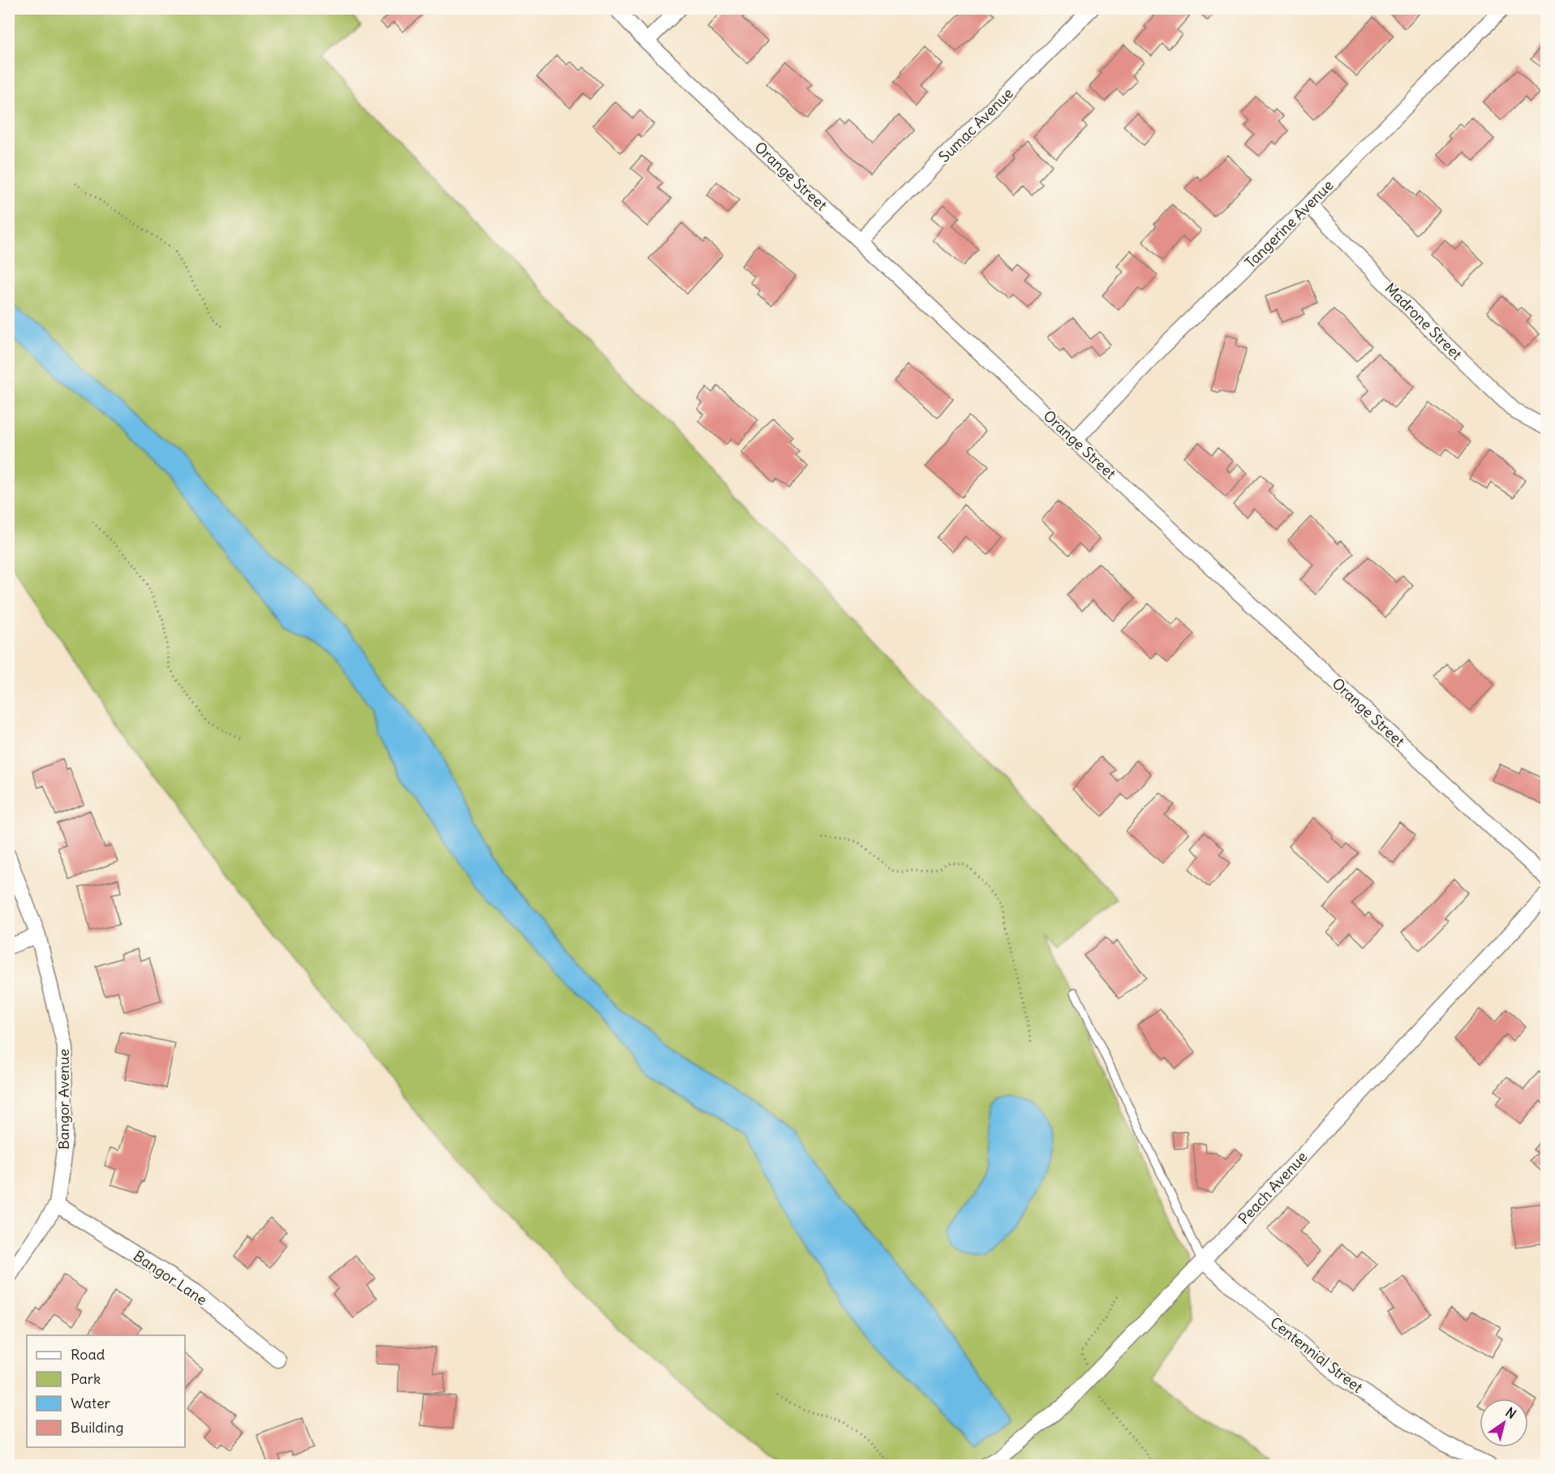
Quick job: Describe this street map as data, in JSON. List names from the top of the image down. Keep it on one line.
{"streets":{"street":["Sumac Avenue","Orange Street","Tangerine Avenue","Madrone Street","Bangor Avenue","Peach Avenue","Bangor Lane","Centennial Street"]},"crossings":[["Sumac Avenue","Orange Street"],["Orange Street","Tangerine Avenue"],["Tangerine Avenue","Madrone Street"],["Bangor Avenue","Bangor Lane"],["Peach Avenue","Centennial Street"]],"legend":["Road","Park","Water","Building"],"north":"top right"}
